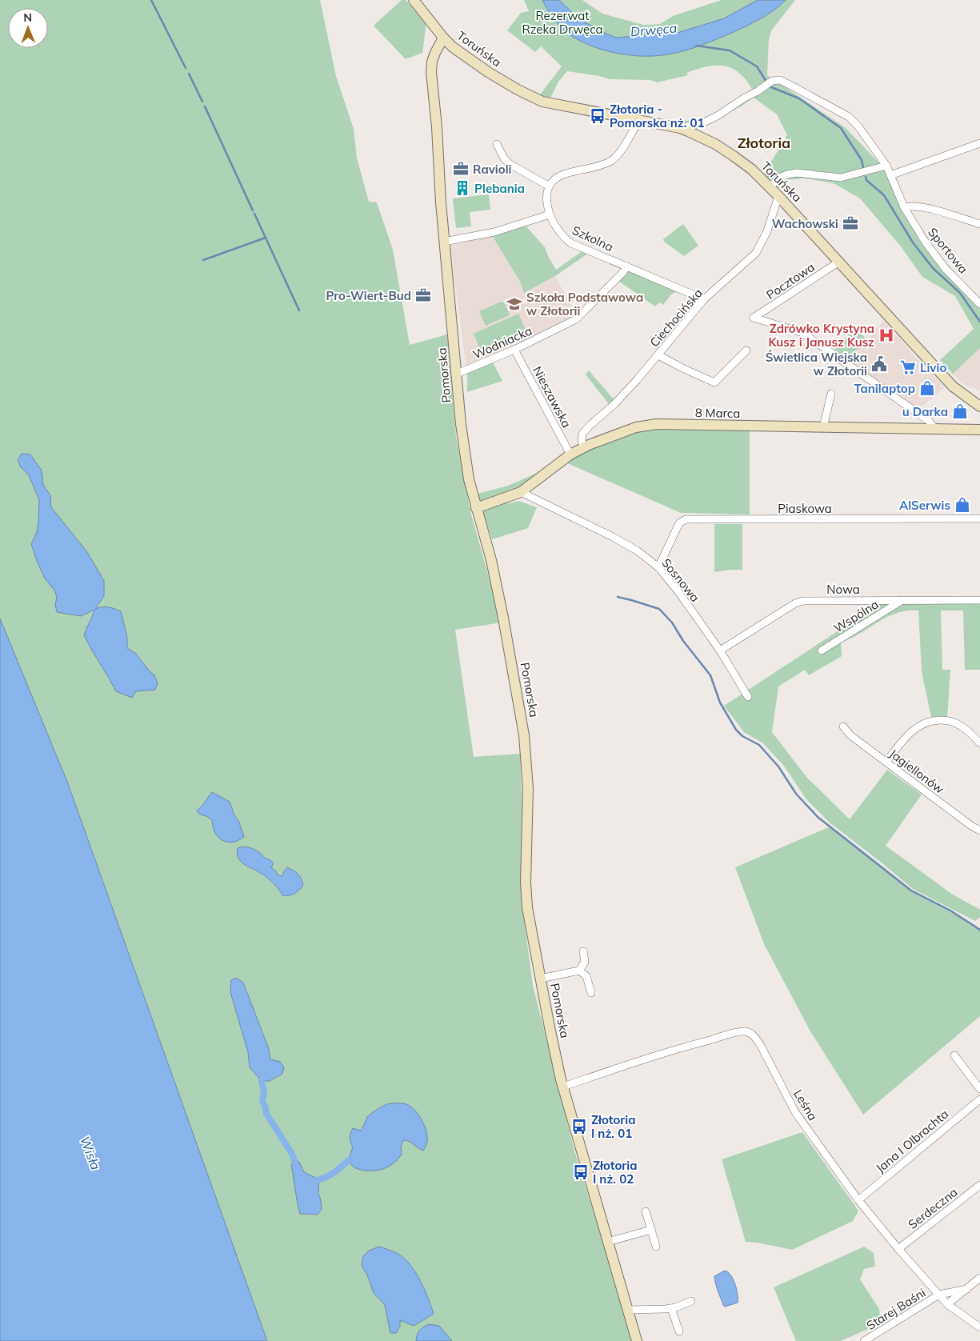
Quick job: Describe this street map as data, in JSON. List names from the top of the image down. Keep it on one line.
{"streets":{"main road":["Toruńska","Pomorska","8 Marca"],"street":["Szkolna","Sportowa","Pocztowa","Ciechocińska","Wodniacka","Nieszawska","Piaskowa","Sosnowa","Nowa","Wspólna","Jagiellonów","Leśna","Jana I Olbrachta","Serdeczna","Starej Baśni"]},"crossings":[["Toruńska","Sportowa"],["Toruńska","Pocztowa"],["Toruńska","Ciechocińska"],["Toruńska","Pomorska"],["Szkolna","Ciechocińska"],["Szkolna","Wodniacka"],["Pocztowa","8 Marca"],["Ciechocińska","8 Marca"],["Wodniacka","Pomorska"],["Wodniacka","Nieszawska"],["Pomorska","8 Marca"],["Pomorska","Leśna"],["Nieszawska","8 Marca"],["8 Marca","Sosnowa"],["Piaskowa","Sosnowa"],["Sosnowa","Nowa"],["Nowa","Wspólna"],["Leśna","Jana I Olbrachta"],["Leśna","Serdeczna"],["Leśna","Starej Baśni"]],"districts":["Złotoria"],"water":["Drwęca","Wisła"],"parks":["Rezerwat Rzeka Drwęca"],"places":{"bus stop":["Złotoria - Pomorska nż. 01","Złotoria I nż. 01","Złotoria I nż. 02"],"office":["Ravioli","Wachowski","Pro-Wiert-Bud"],"building":["Plebania"],"school or university":["Szkoła Podstawowa w Złotorii"],"hospital":["Zdrówko Krystyna Kusz i Janusz Kusz"],"public building":["Świetlica Wiejska w Złotorii"],"supermarket":["Livio"],"shop":["Tanilaptop","u Darka","AlSerwis"]},"north":"top"}
